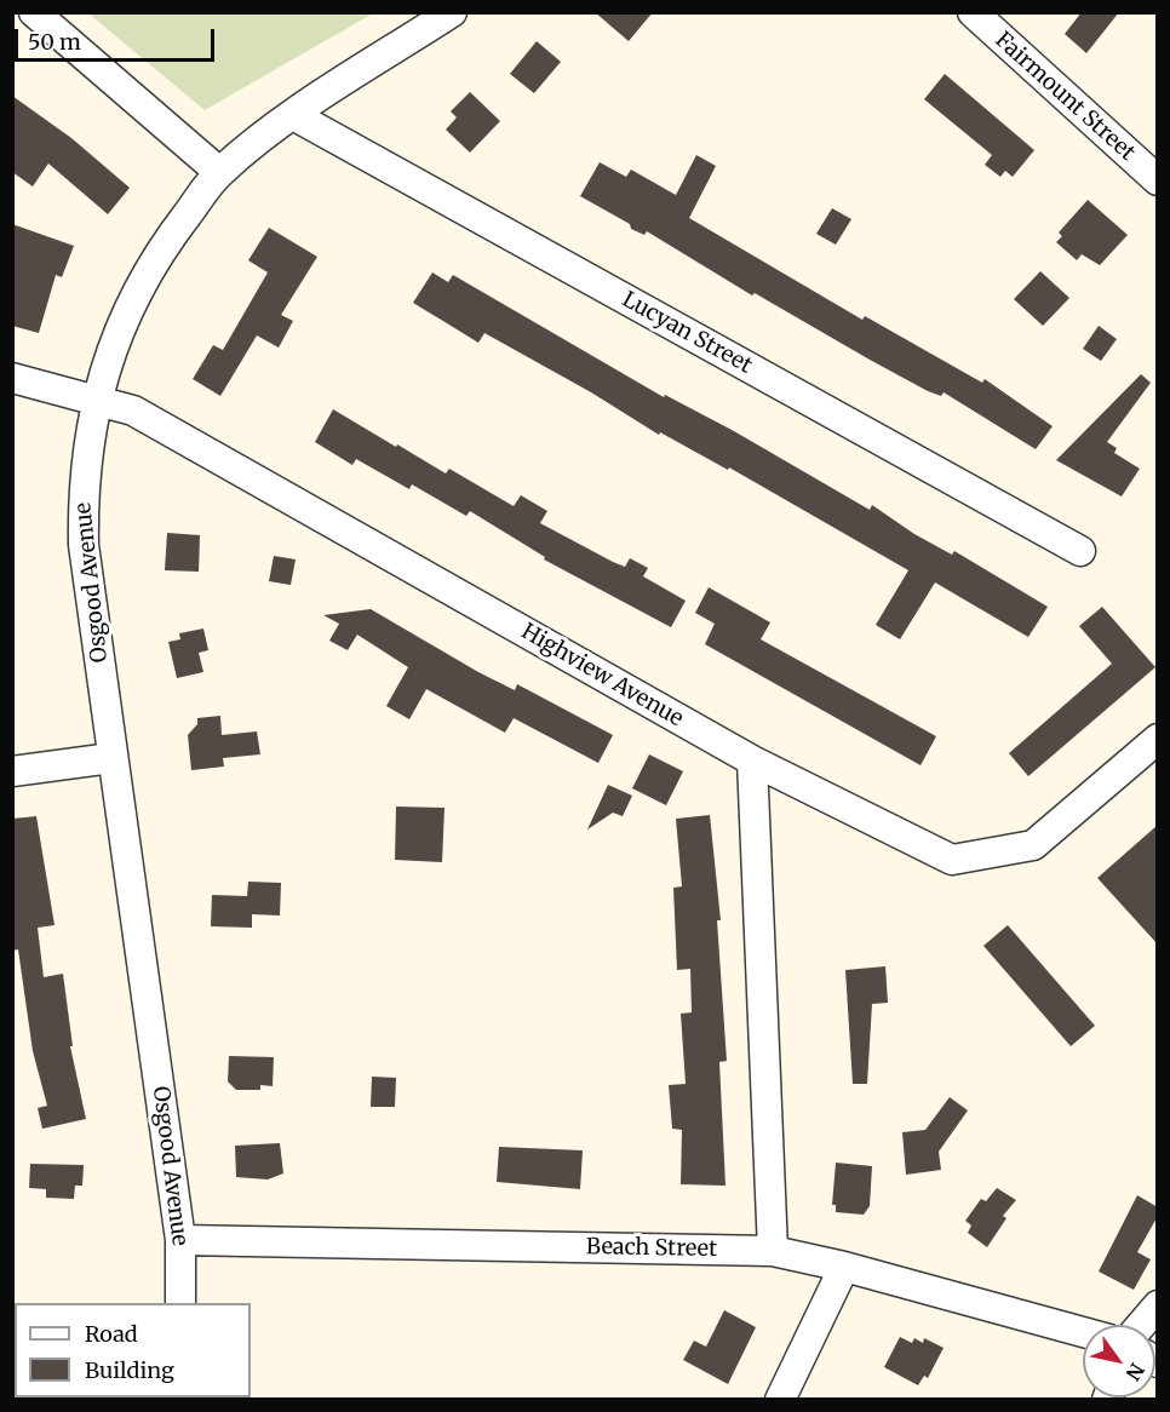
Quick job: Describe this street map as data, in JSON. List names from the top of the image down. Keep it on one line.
{"streets":{"street":["Fairmount Street","Lucyan Street","Osgood Avenue","Highview Avenue","Beach Street"]},"crossings":[["Lucyan Street","Osgood Avenue"],["Osgood Avenue","Highview Avenue"],["Osgood Avenue","Beach Street"]],"legend":["Road","Building"],"scale_bar":"50 m","north":"bottom right"}
